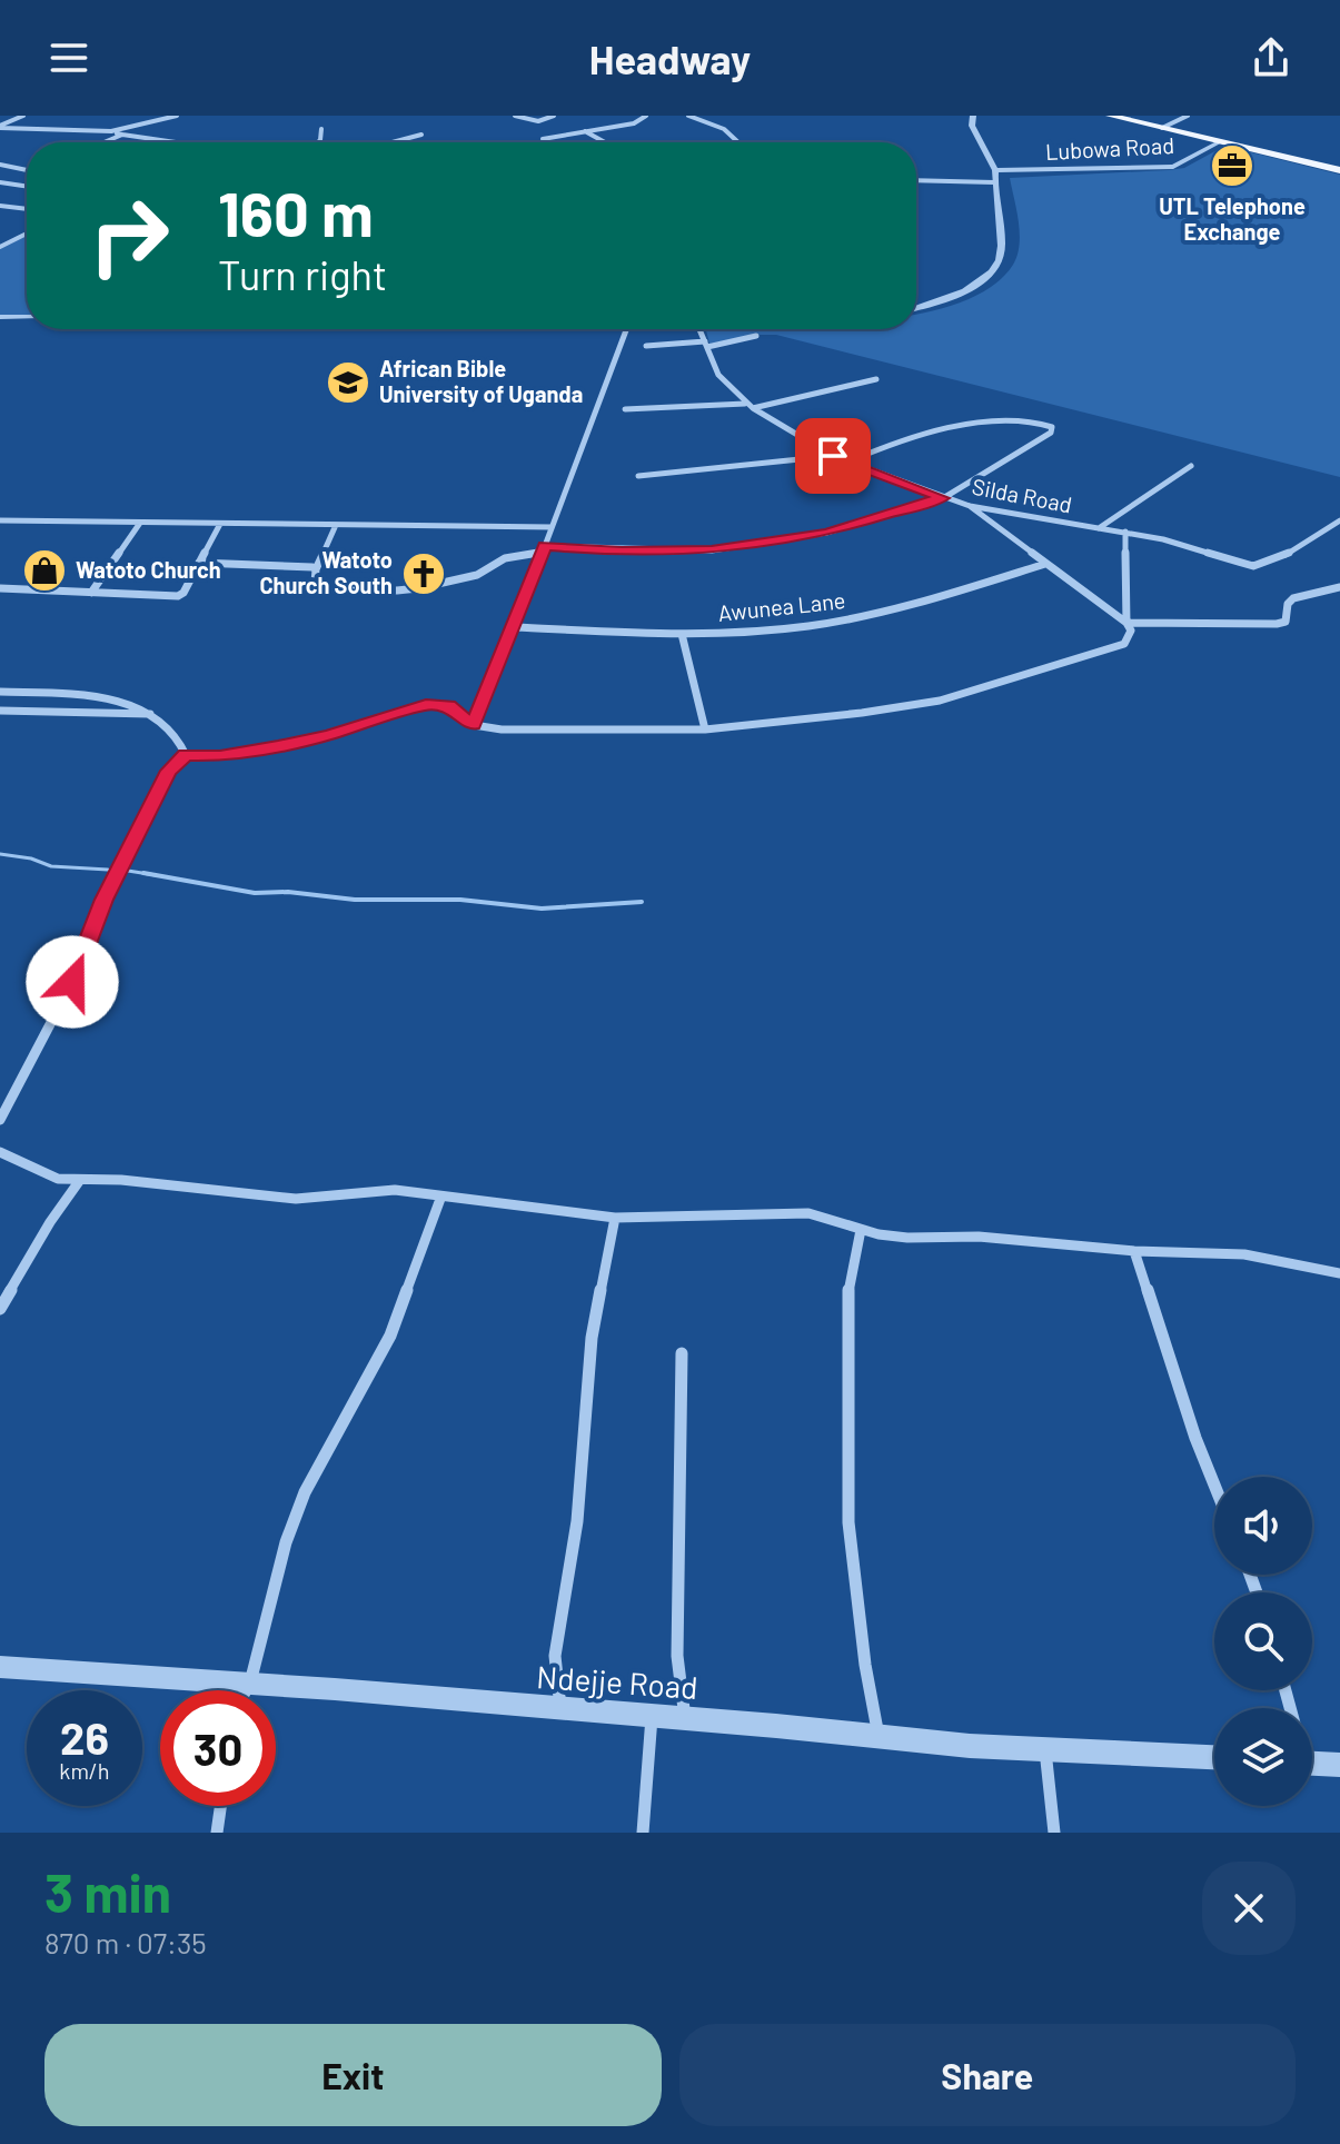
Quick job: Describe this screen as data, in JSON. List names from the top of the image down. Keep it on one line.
{"streets":{"street":["Lubowa Road","Silda Road","Awunea Lane","Ndejje Road"]},"places":{"office":["UTL Telephone Exchange"],"school or university":["African Bible University of Uganda"],"shop":["Watoto Church"],"church":["Watoto Church South"]},"page":{"header":"Headway","turn":["160 m","Turn right"],"speed":"26 km/h","limit":"30","heading":["3 min","870 m · 07:35"],"buttons":["Exit","Share"]}}
